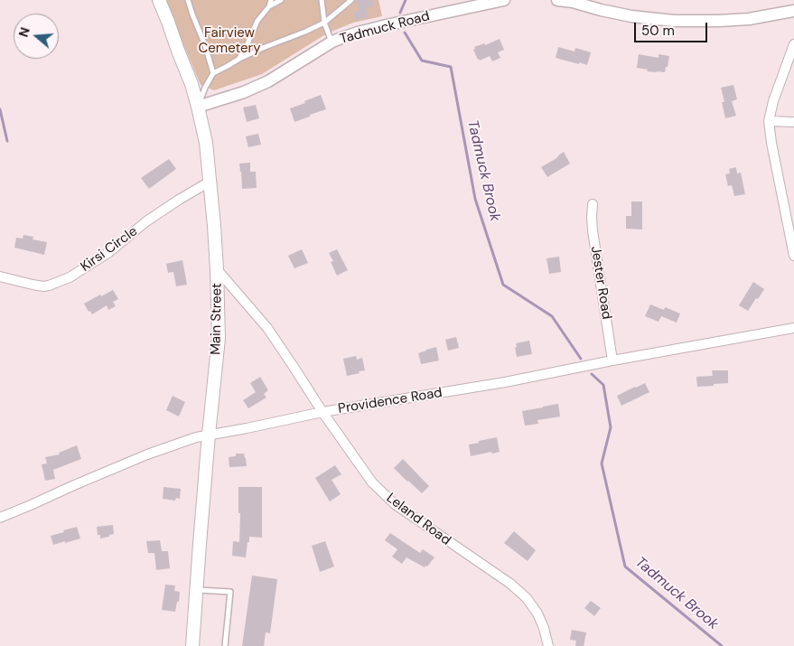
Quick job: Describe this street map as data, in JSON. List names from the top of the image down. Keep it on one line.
{"streets":{"main road":["Main Street"],"street":["Tadmuck Road","Kirsi Circle","Jester Road","Providence Road","Leland Road"]},"crossings":[["Tadmuck Road","Main Street"],["Kirsi Circle","Main Street"],["Jester Road","Providence Road"],["Main Street","Providence Road"],["Main Street","Leland Road"],["Providence Road","Leland Road"]],"water":["Tadmuck Brook"],"parks":["Fairview Cemetery"],"scale_bar":"50 m","north":"left"}
